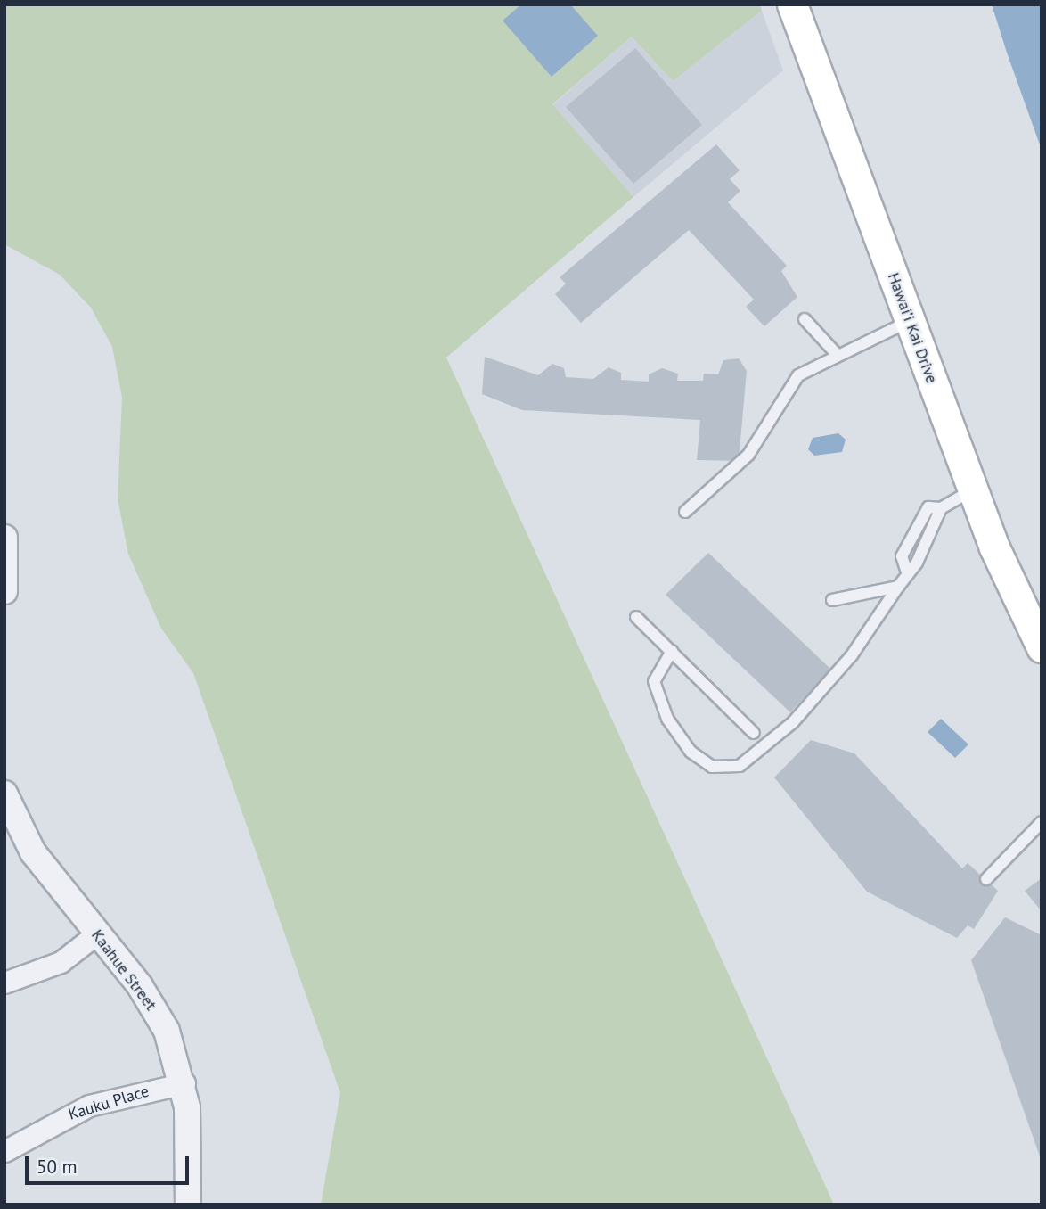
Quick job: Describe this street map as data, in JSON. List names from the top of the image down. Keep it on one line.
{"streets":{"main road":["Hawai’i Kai Drive"],"street":["Kaahue Street","Kauku Place"]},"crossings":[["Kaahue Street","Kauku Place"]],"scale_bar":"50 m"}
